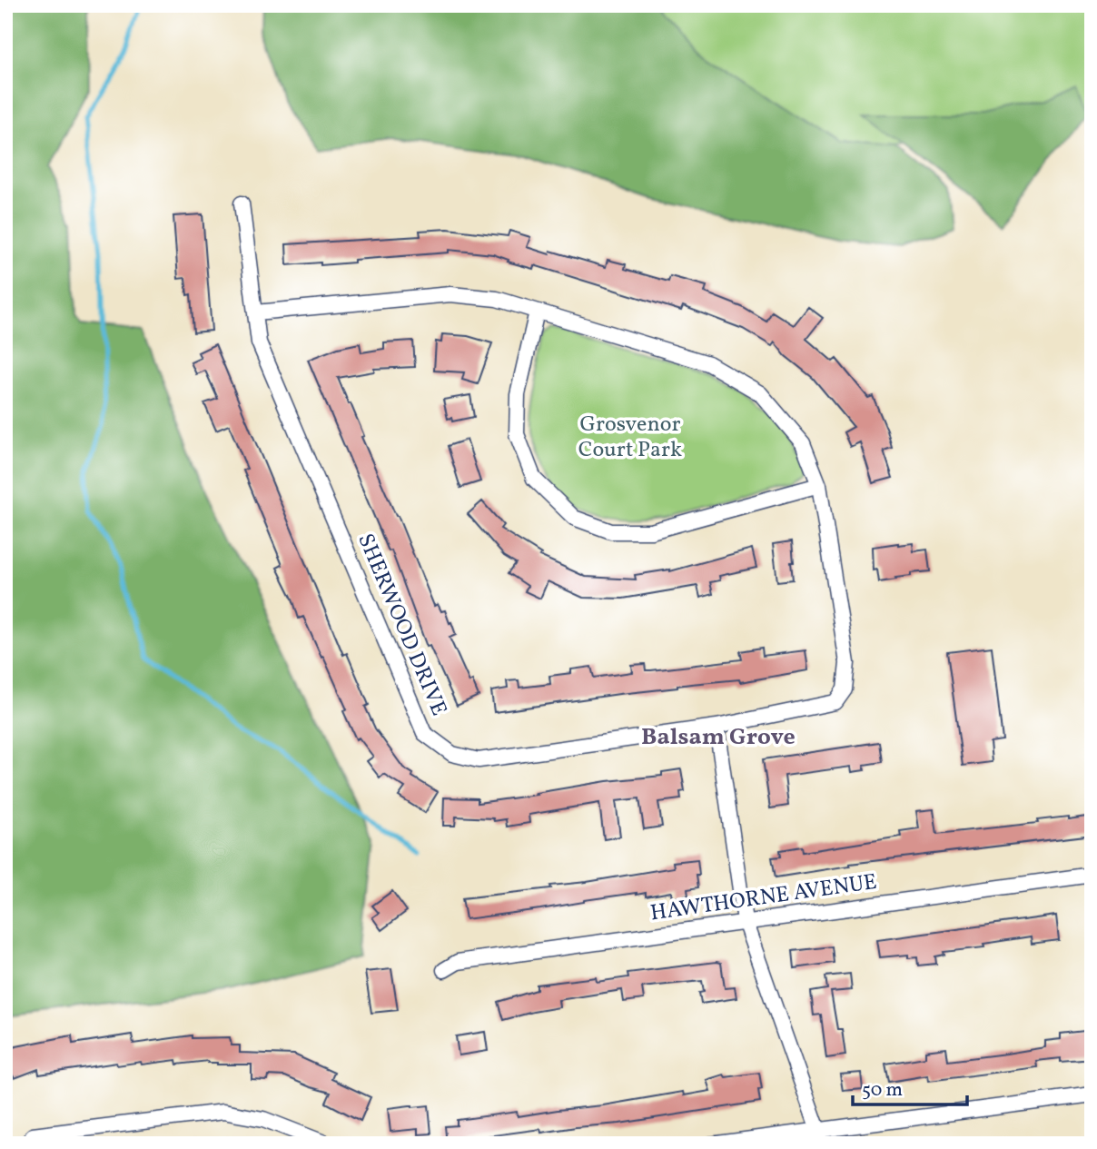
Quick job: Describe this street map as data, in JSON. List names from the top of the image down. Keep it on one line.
{"streets":{"street":["SHERWOOD DRIVE","HAWTHORNE AVENUE"]},"districts":["Balsam Grove"],"parks":["Grosvenor Court Park"],"scale_bar":"50 m"}
